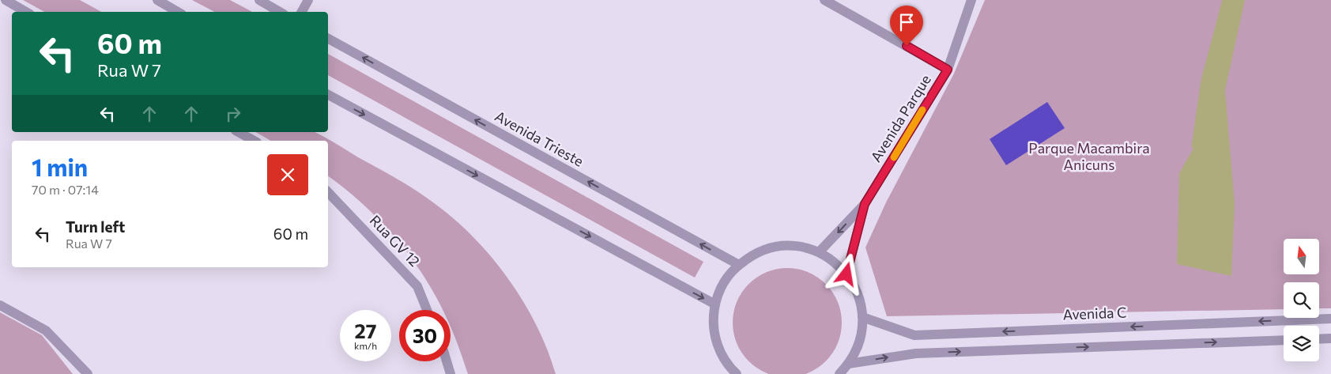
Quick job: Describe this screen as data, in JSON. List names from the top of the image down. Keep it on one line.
{"streets":{"street":["Avenida Parque","Avenida Trieste","Rua GV 12","Avenida C"]},"parks":["Parque Macambira Anicuns"],"north":"top","page":{"turn":["60 m","Rua W 7"],"heading":["1 min","70 m · 07:14"],"list":[{"name":"Turn left","note":"Rua W 7","value":"60 m"}],"speed":"27 km/h","limit":"30"}}
